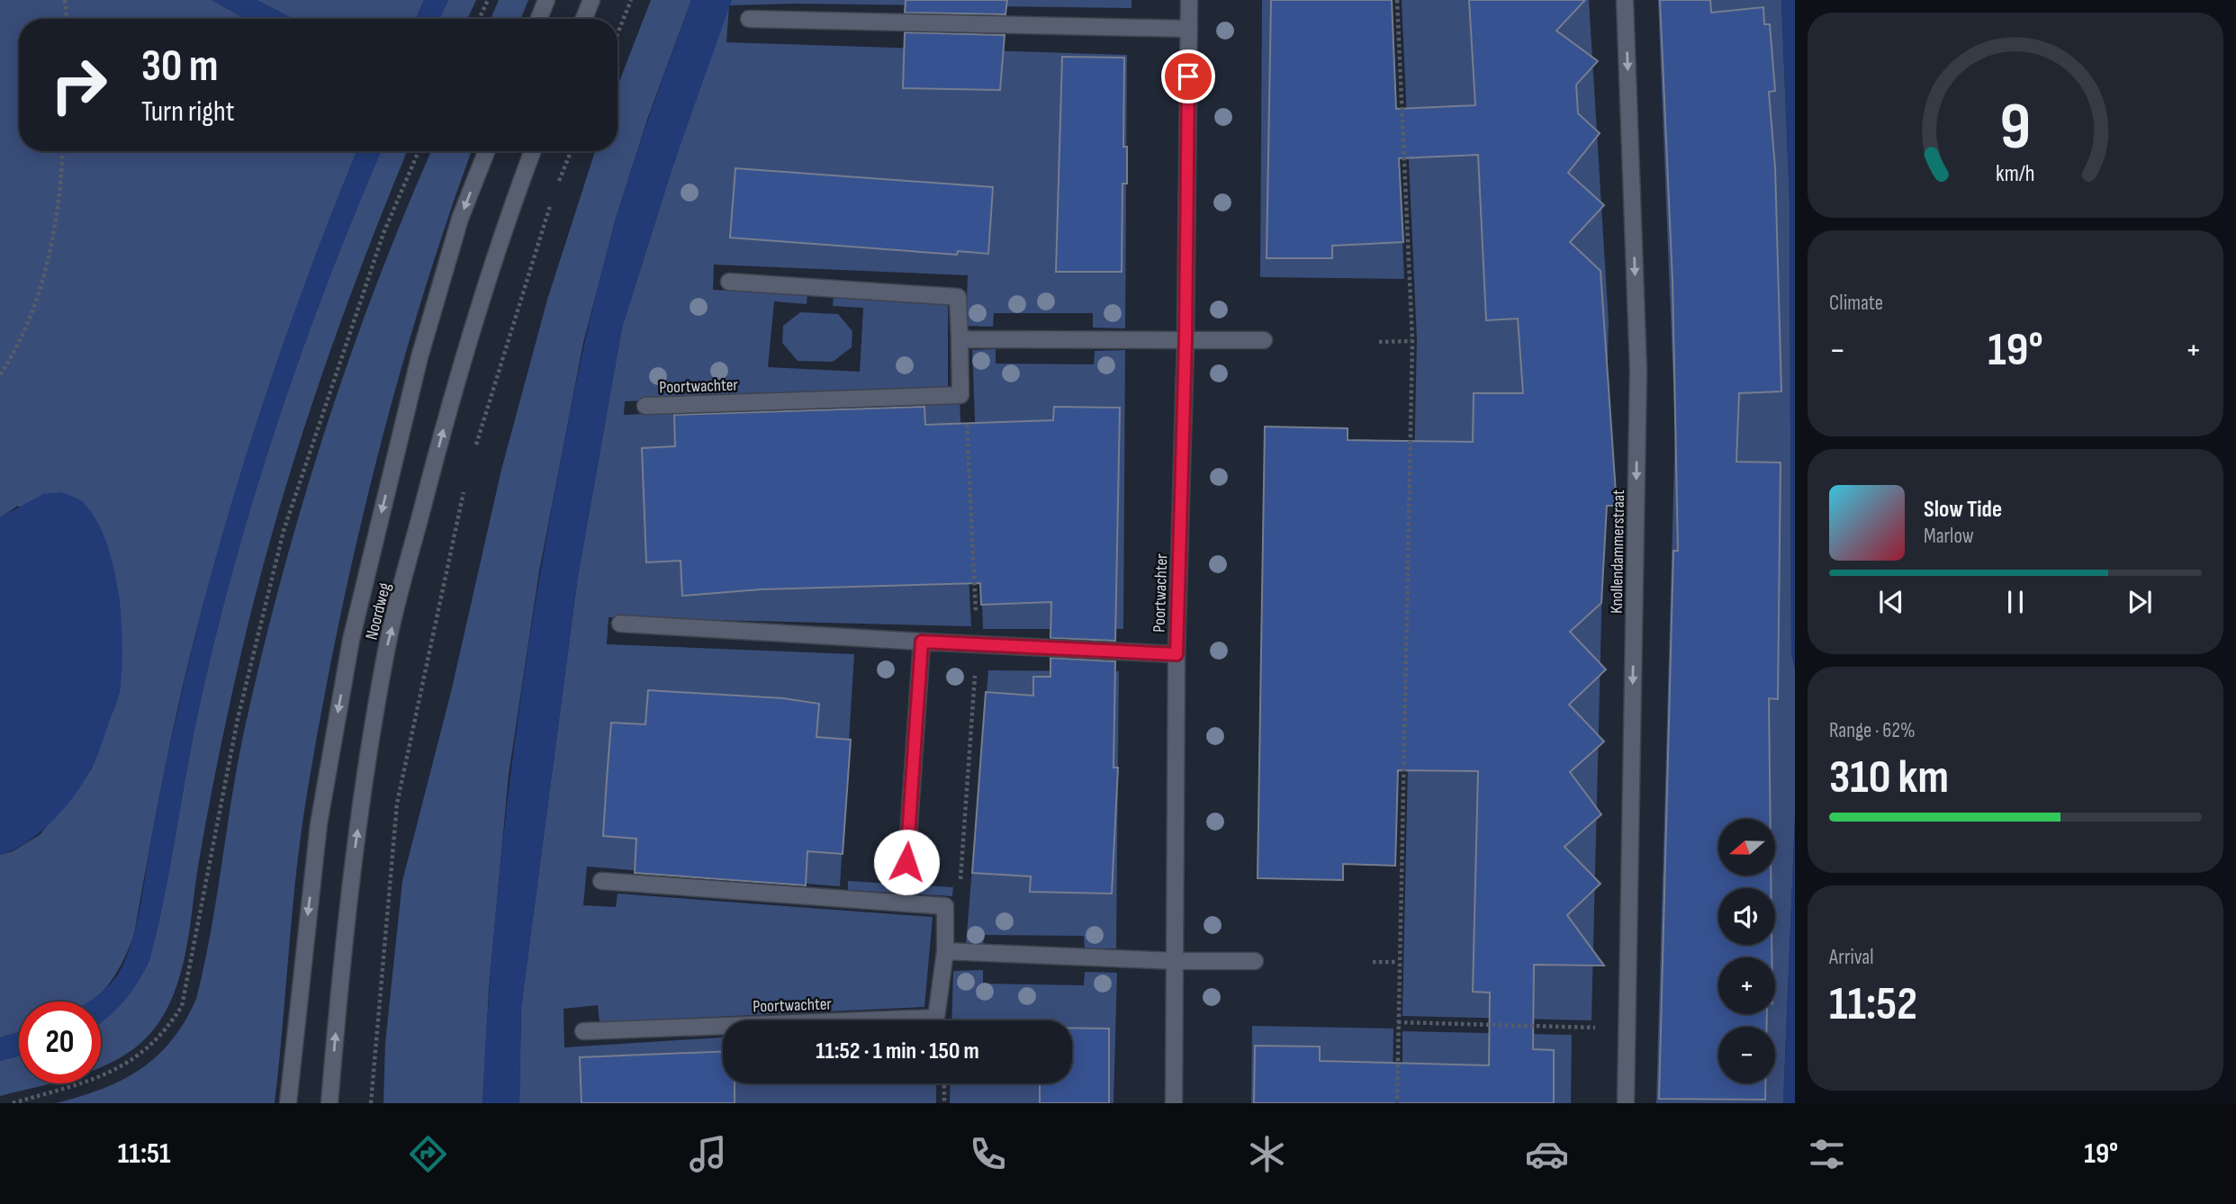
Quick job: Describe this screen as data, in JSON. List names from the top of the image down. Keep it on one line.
{"streets":{"street":["Poortwachter","Knollendammerstraat","Noordweg"]},"one_way":["Knollendammerstraat"],"north":"left","page":{"turn":["30 m","Turn right"],"tile":["Climate",["Range · 62%","310 km"],["Arrival","11:52"]],"heat":["−","19°","+"],"song":["Slow Tide","Marlow"],"map_buttons":["+","−"],"limit":"20","trip":"11:52 · 1 min · 150 m","tabs":["11:51","19°"],"gauge":["9","km/h"]}}
